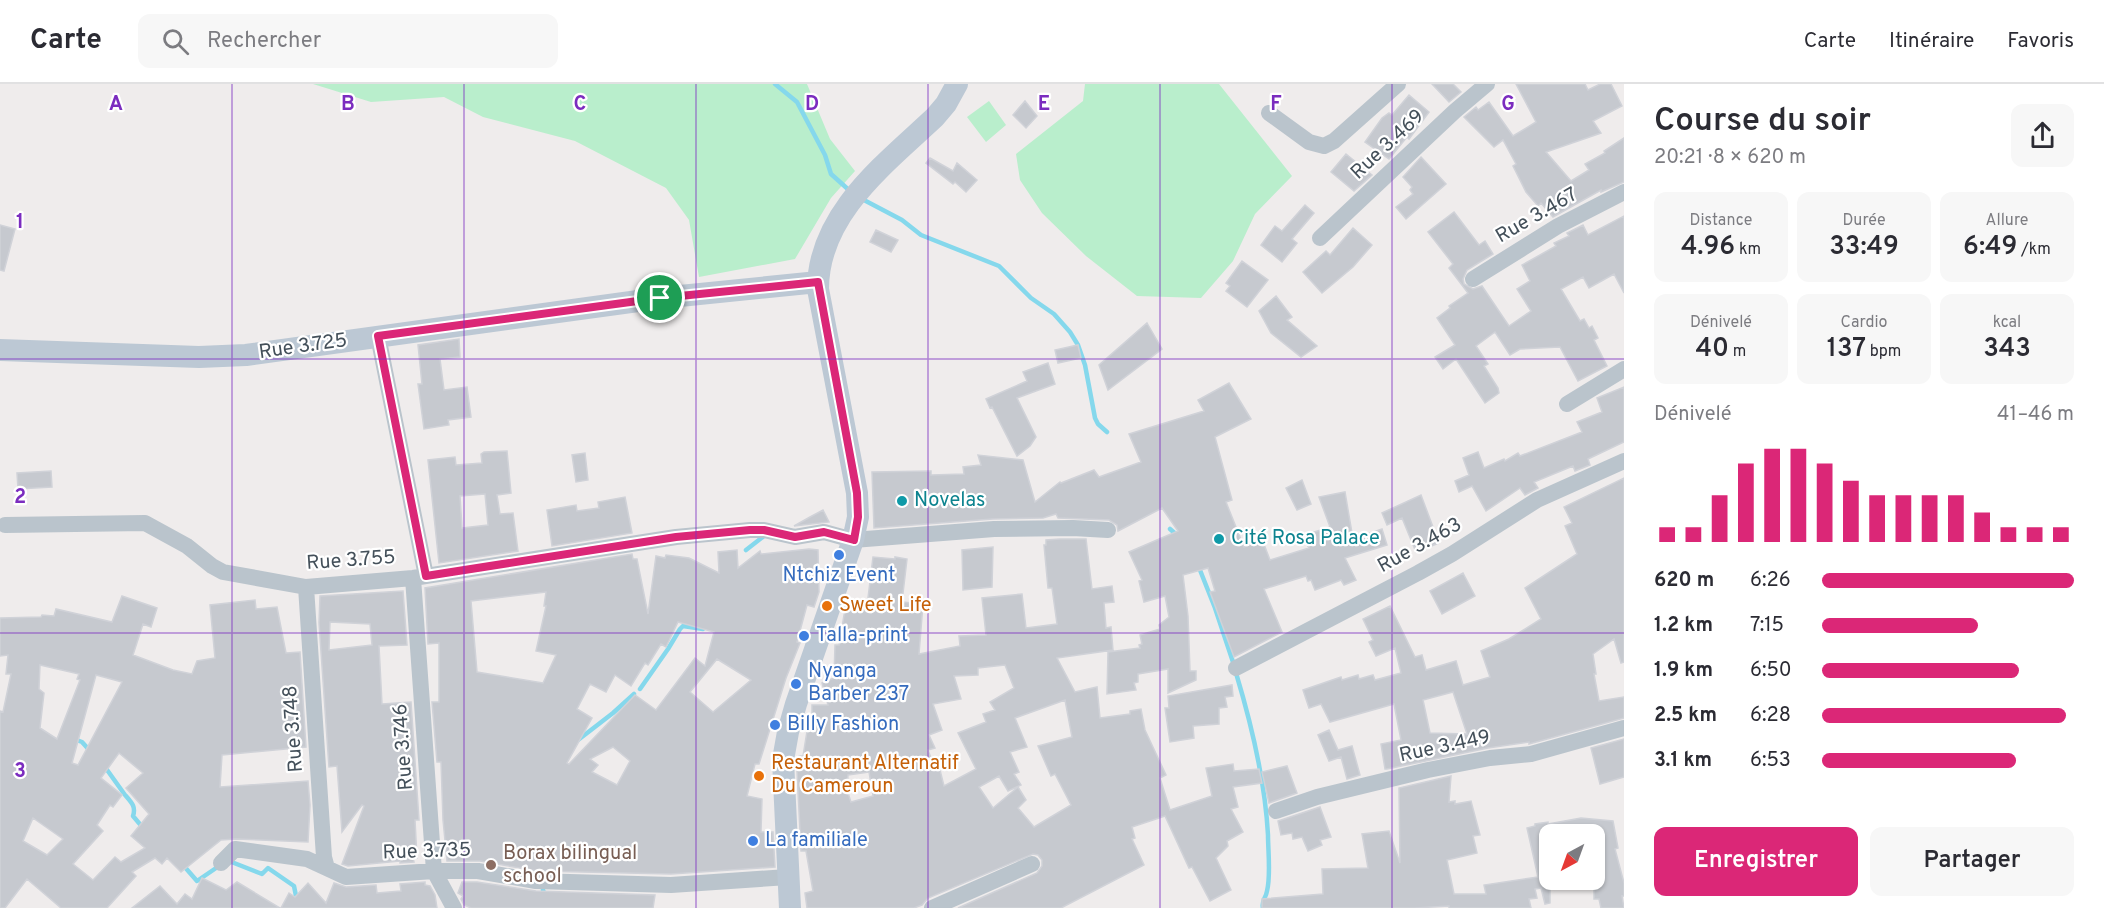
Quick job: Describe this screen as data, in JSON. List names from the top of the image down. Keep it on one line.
{"streets":{"main road":["Rue 3.725"],"street":["Rue 3.469","Rue 3.467","Rue 3.463","Rue 3.755","Rue 3.748","Rue 3.746","Rue 3.449","Rue 3.735"]},"crossings":[["Rue 3.725","Rue 3.746"],["Rue 3.755","Rue 3.748"],["Rue 3.755","Rue 3.746"],["Rue 3.748","Rue 3.735"],["Rue 3.746","Rue 3.735"]],"places":["Novelas","Cité Rosa Palace","Ntchiz Event","Sweet Life","Talla-print","Nyanga Barber 237","Billy Fashion","Restaurant Alternatif Du Cameroun","La familiale","Borax bilingual school"],"north":"bottom left","page":{"header":"Carte","search":"Rechercher","nav":["Carte","Itinéraire","Favoris"],"heading":["Course du soir","20:21 · 8 × 620 m"],"stats":[["Distance","4.96 km"],["Durée","33:49"],["Allure","6:49 /km"],["Dénivelé","40 m"],["Cardio","137 bpm"],["kcal","343"]],"chart":["Dénivelé","41–46 m"],"list":[{"name":"620 m","note":"6:26"},{"name":"1.2 km","note":"7:15"},{"name":"1.9 km","note":"6:50"},{"name":"2.5 km","note":"6:28"},{"name":"3.1 km","note":"6:53"}],"buttons":["Enregistrer","Partager"]},"grid":{"columns":["A","B","C","D","E","F","G"],"rows":["1","2","3"]}}
